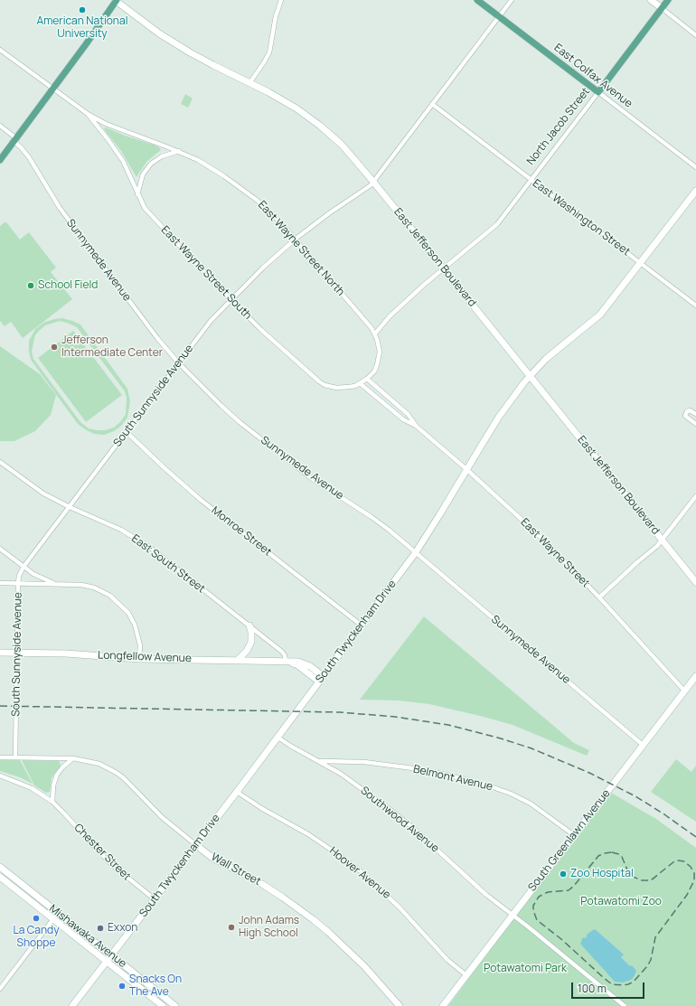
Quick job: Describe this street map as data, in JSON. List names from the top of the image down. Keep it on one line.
{"streets":{"main road":["East Colfax Avenue","North Jacob Street"],"street":["East Washington Street","East Wayne Street North","East Jefferson Boulevard","Sunnymede Avenue","East Wayne Street South","South Sunnyside Avenue","Monroe Street","East Wayne Street","East South Street","South Twyckenham Drive","Longfellow Avenue","Belmont Avenue","Southwood Avenue","South Greenlawn Avenue","Chester Street","Wall Street","Hoover Avenue","Mishawaka Avenue"]},"crossings":[["East Colfax Avenue","North Jacob Street"],["East Colfax Avenue","South Sunnyside Avenue"],["North Jacob Street","East Washington Street"],["North Jacob Street","East Wayne Street North"],["North Jacob Street","East Jefferson Boulevard"],["East Washington Street","South Sunnyside Avenue"],["East Washington Street","South Twyckenham Drive"],["East Wayne Street North","East Wayne Street South"],["East Wayne Street North","South Sunnyside Avenue"],["East Wayne Street North","East Wayne Street"],["East Jefferson Boulevard","South Sunnyside Avenue"],["East Jefferson Boulevard","South Twyckenham Drive"],["Sunnymede Avenue","South Sunnyside Avenue"],["Sunnymede Avenue","South Twyckenham Drive"],["Sunnymede Avenue","South Greenlawn Avenue"],["East Wayne Street South","South Sunnyside Avenue"],["East Wayne Street South","East Wayne Street"],["South Sunnyside Avenue","Monroe Street"],["South Sunnyside Avenue","East South Street"],["South Sunnyside Avenue","Longfellow Avenue"],["South Sunnyside Avenue","Wall Street"],["Monroe Street","South Twyckenham Drive"],["East Wayne Street","South Twyckenham Drive"],["East Wayne Street","South Greenlawn Avenue"],["East South Street","Longfellow Avenue"],["South Twyckenham Drive","Longfellow Avenue"],["South Twyckenham Drive","Southwood Avenue"],["South Twyckenham Drive","Chester Street"],["South Twyckenham Drive","Wall Street"],["South Twyckenham Drive","Hoover Avenue"],["South Twyckenham Drive","Mishawaka Avenue"],["Belmont Avenue","Southwood Avenue"],["Belmont Avenue","South Greenlawn Avenue"],["Southwood Avenue","South Greenlawn Avenue"],["South Greenlawn Avenue","Hoover Avenue"]],"parks":["Potawatomi Zoo","Potawatomi Park"],"places":["American National University","School Field","Jefferson Intermediate Center","Zoo Hospital","La Candy Shoppe","John Adams High School","Exxon","Snacks On The Ave"],"scale_bar":"100 m"}
